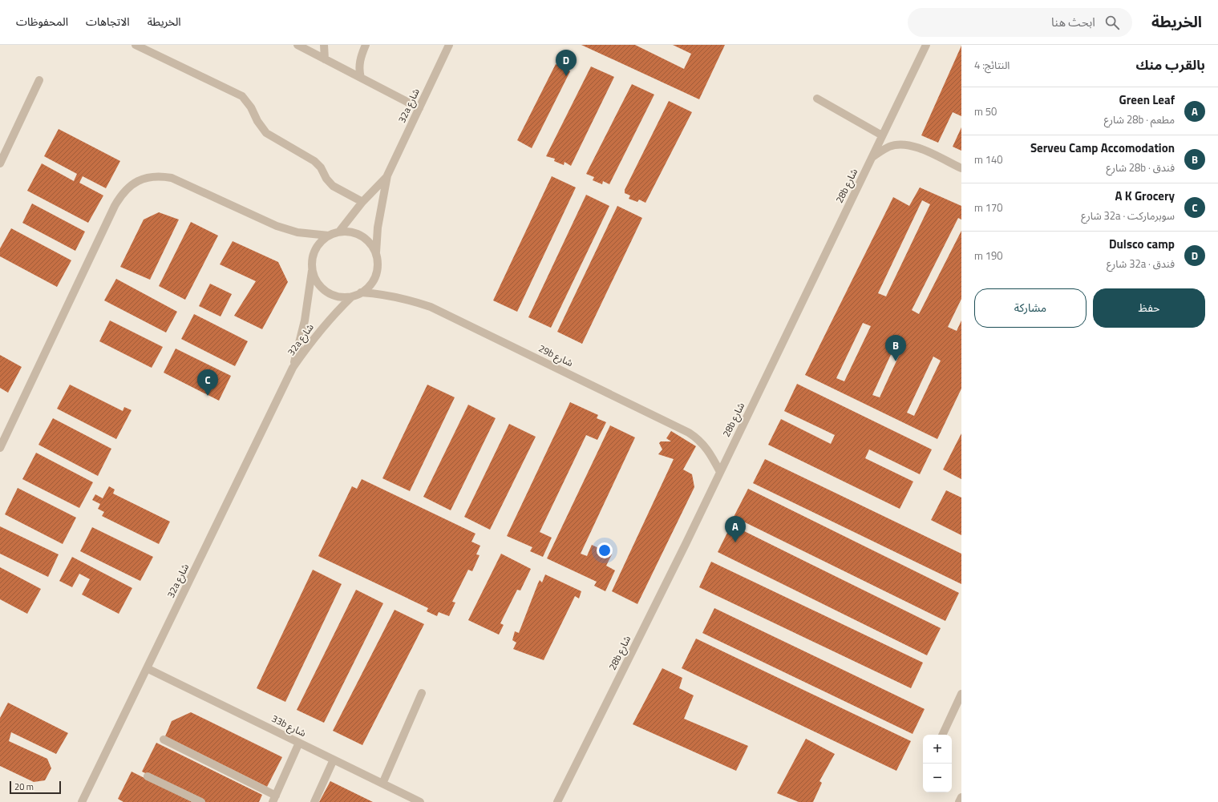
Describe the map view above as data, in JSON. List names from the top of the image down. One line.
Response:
{"streets":{"street":["32a شارع","28b شارع","29b شارع","33b شارع"]},"crossings":[["32a شارع","29b شارع"],["32a شارع","33b شارع"],["28b شارع","29b شارع"]],"scale_bar":"20 m","page":{"header":"الخريطة","search":"ابحث هنا","nav":["الخريطة","الاتجاهات","المحفوظات"],"heading":["بالقرب منك","النتائج: 4"],"pins":["D","B","C","A"],"list":[{"mark":"A","name":"Green Leaf","note":"مطعم · 28b شارع","value":"50 m"},{"mark":"B","name":"Serveu Camp Accomodation","note":"فندق · 28b شارع","value":"140 m"},{"mark":"C","name":"A K Grocery","note":"سوبرماركت · 32a شارع","value":"170 m"},{"mark":"D","name":"Dulsco camp","note":"فندق · 32a شارع","value":"190 m"}],"buttons":["حفظ","مشاركة"],"map_buttons":["+","−"],"scale":"20 m"}}
